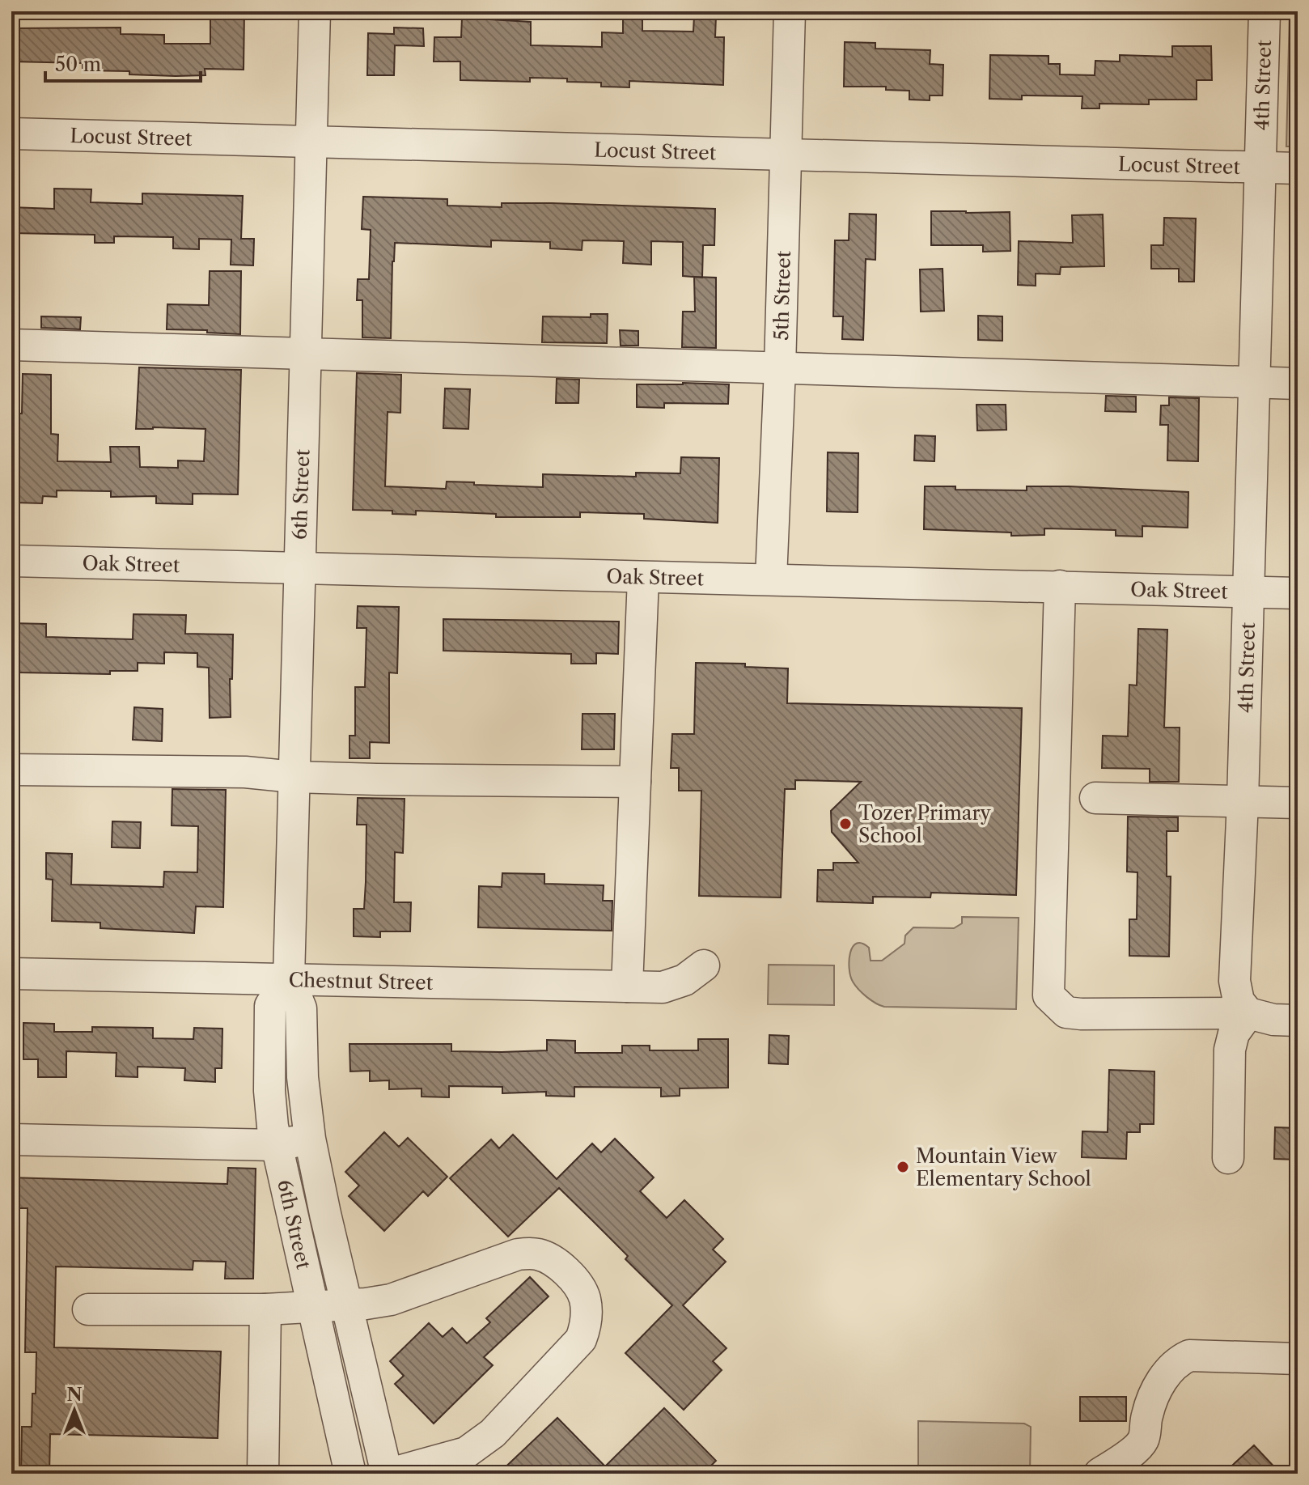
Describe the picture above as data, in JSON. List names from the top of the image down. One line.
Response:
{"streets":{"street":["4th Street","Locust Street","5th Street","6th Street","Oak Street","Chestnut Street"]},"crossings":[["4th Street","Locust Street"],["4th Street","Oak Street"],["Locust Street","5th Street"],["Locust Street","6th Street"],["5th Street","Oak Street"],["6th Street","Oak Street"],["6th Street","Chestnut Street"]],"places":["Tozer Primary School","Mountain View Elementary School"],"scale_bar":"50 m","north":"top"}
